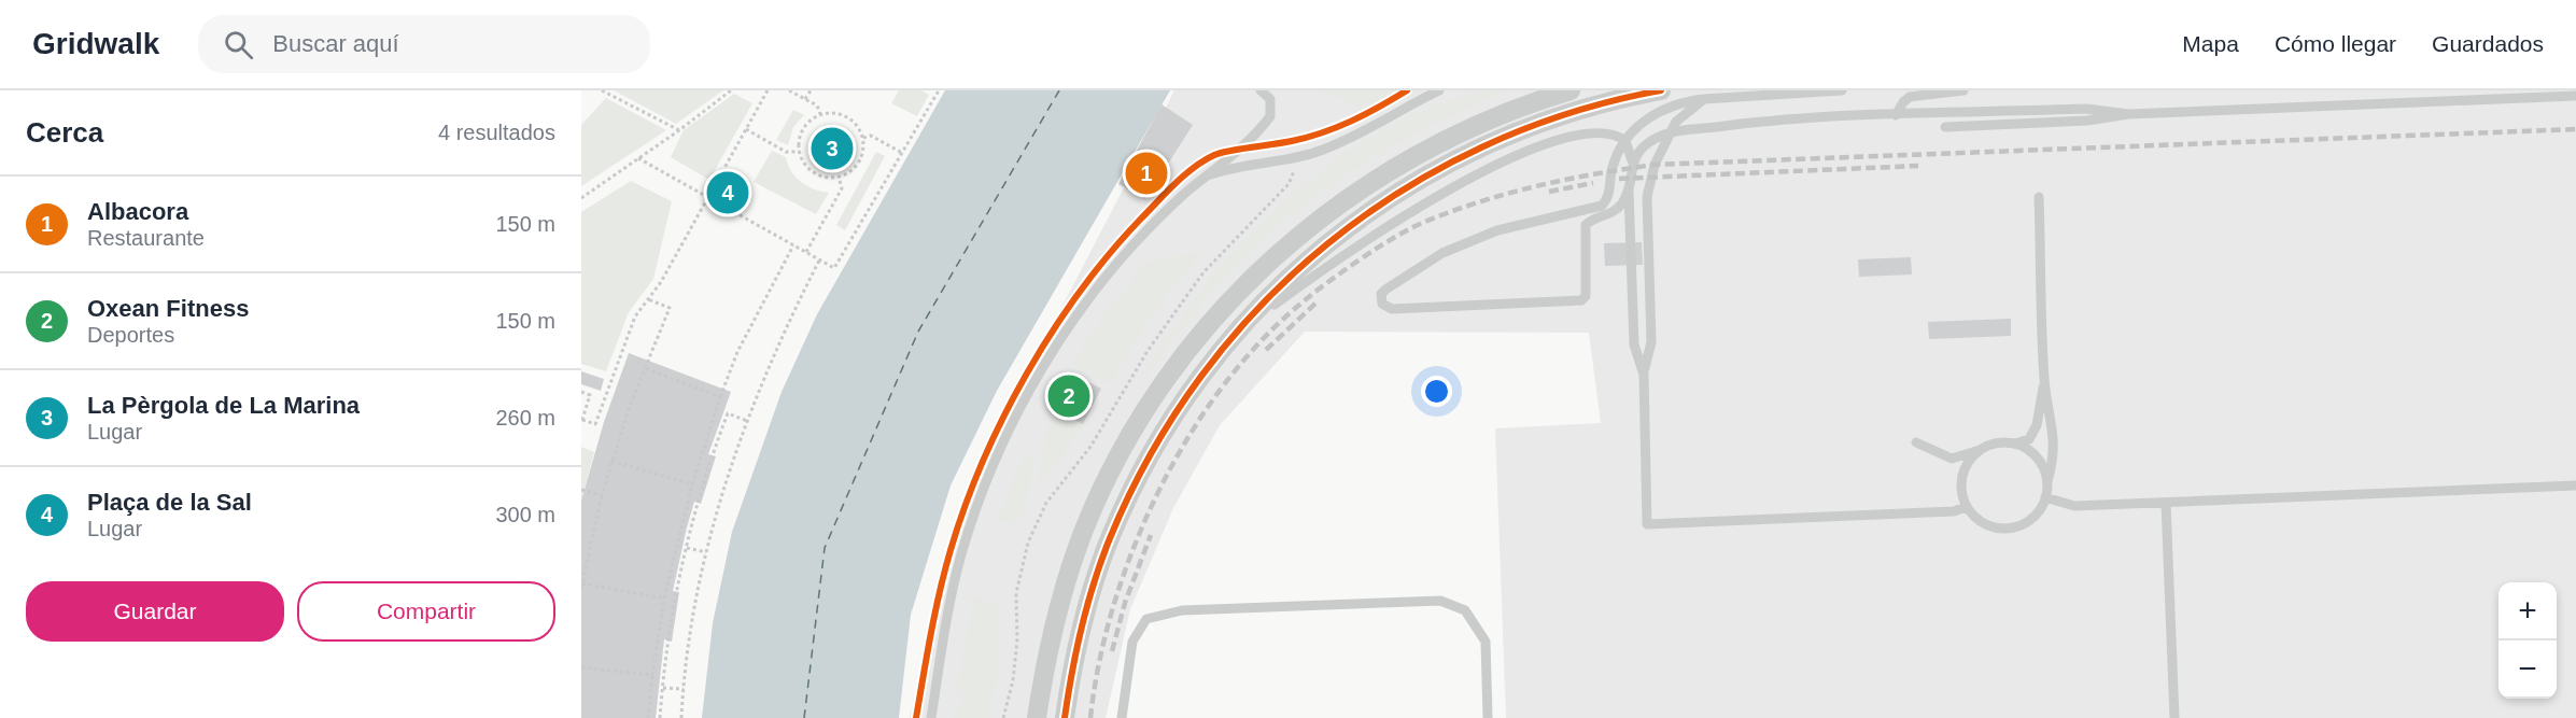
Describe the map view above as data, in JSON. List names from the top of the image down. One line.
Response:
{"page":{"header":"Gridwalk","search":"Buscar aquí","nav":["Mapa","Cómo llegar","Guardados"],"heading":["Cerca","4 resultados"],"pins":["3","1","4","2"],"list":[{"mark":"1","name":"Albacora","note":"Restaurante","value":"150 m"},{"mark":"2","name":"Oxean Fitness","note":"Deportes","value":"150 m"},{"mark":"3","name":"La Pèrgola de La Marina","note":"Lugar","value":"260 m"},{"mark":"4","name":"Plaça de la Sal","note":"Lugar","value":"300 m"}],"buttons":["Guardar","Compartir"],"map_buttons":["+","−"]}}
